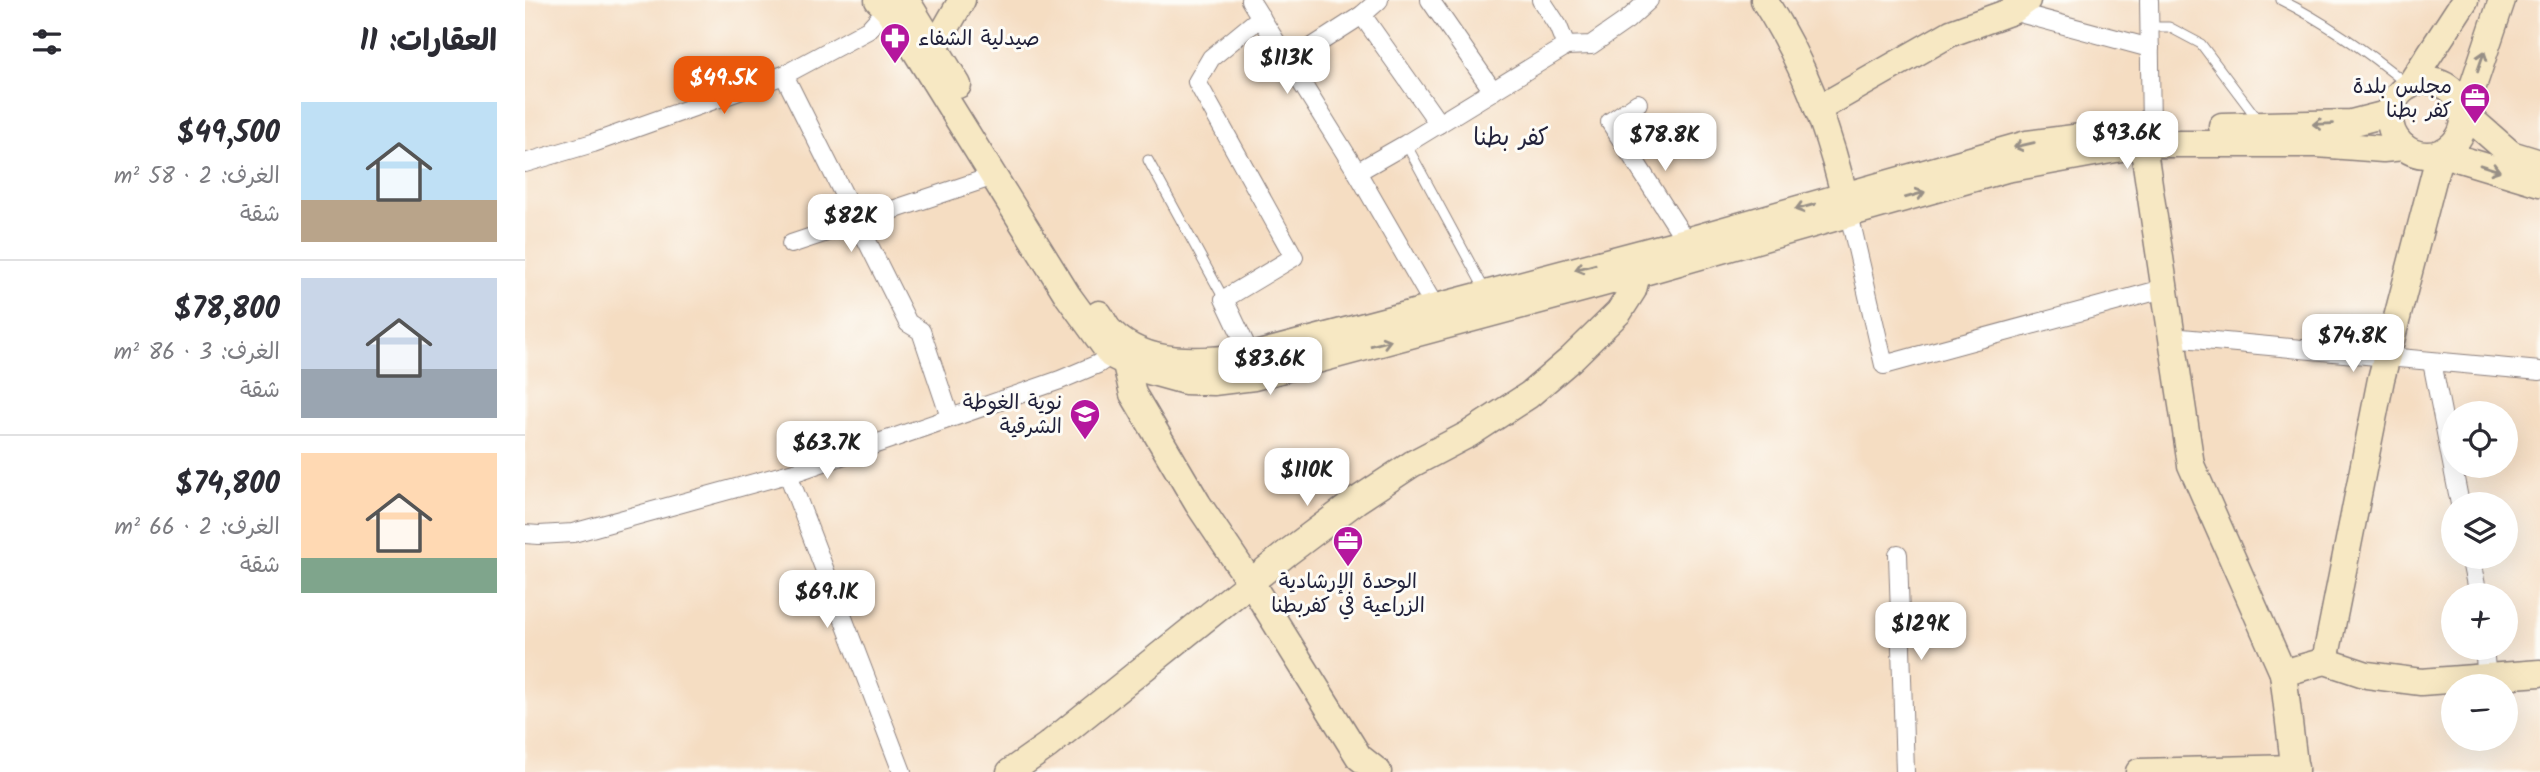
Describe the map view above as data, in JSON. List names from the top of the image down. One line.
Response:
{"districts":["كفر بطنا"],"places":{"pharmacy":["صيدلية الشفاء"],"office":["مجلس بلدة كفر بطنا","الوحدة الإرشادية الزراعية في كفربطنا"],"school or university":["نوية الغوطة الشرقية"]},"page":{"heading":"العقارات: 11","price":["$113K","$49.5K","$93.6K","$78.8K","$82K","$74.8K","$83.6K","$63.7K","$110K","$69.1K","$129K"],"list":[{"name":"$49,500","note":"الغرف: 2 · 58 m² · شقة"},{"name":"$78,800","note":"الغرف: 3 · 86 m² · شقة"},{"name":"$74,800","note":"الغرف: 2 · 66 m² · شقة"}],"map_buttons":["+","−"]}}
